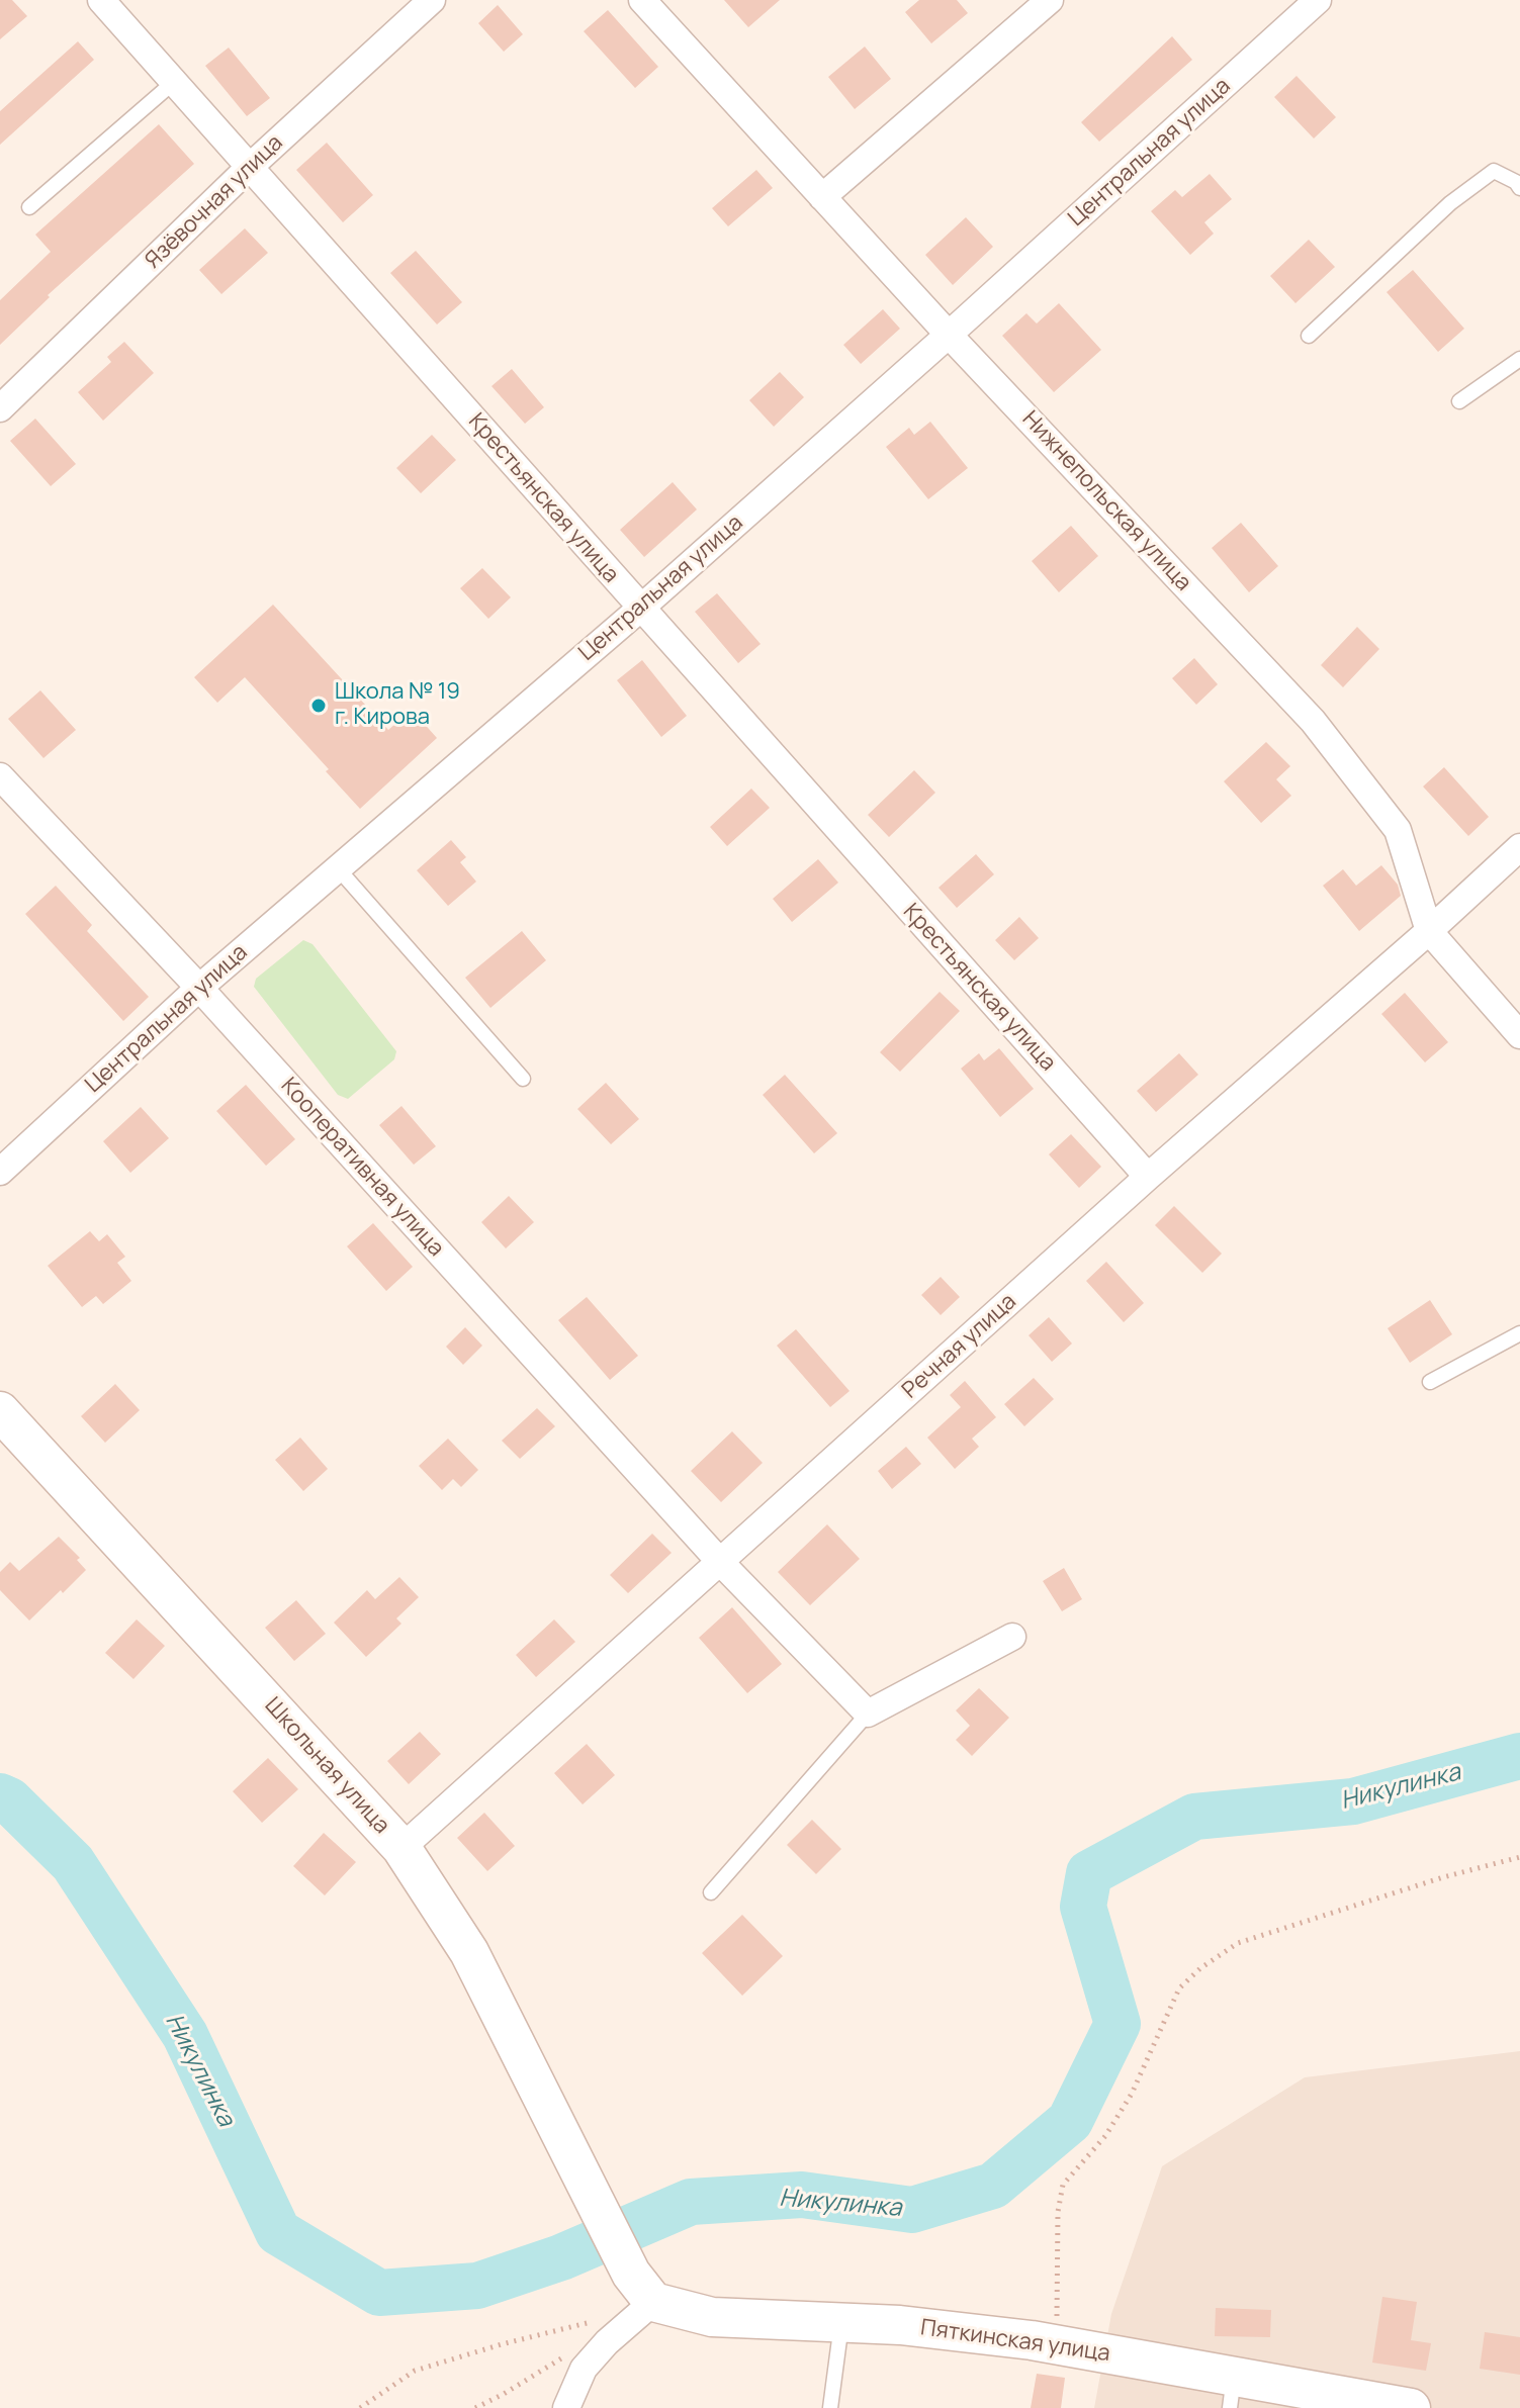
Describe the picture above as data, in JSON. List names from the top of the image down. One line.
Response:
{"streets":{"street":["Центральная улица","Язёвочная улица","Крестьянская улица","Нижнепольская улица","Кооперативная улица","Речная улица","Школьная улица","Пяткинская улица"]},"crossings":[["Центральная улица","Крестьянская улица"],["Центральная улица","Нижнепольская улица"],["Центральная улица","Кооперативная улица"],["Язёвочная улица","Крестьянская улица"],["Крестьянская улица","Речная улица"],["Нижнепольская улица","Речная улица"],["Кооперативная улица","Речная улица"],["Речная улица","Школьная улица"],["Школьная улица","Пяткинская улица"]],"water":["Никулинка"],"places":["Школа № 19 г. Кирова"]}
